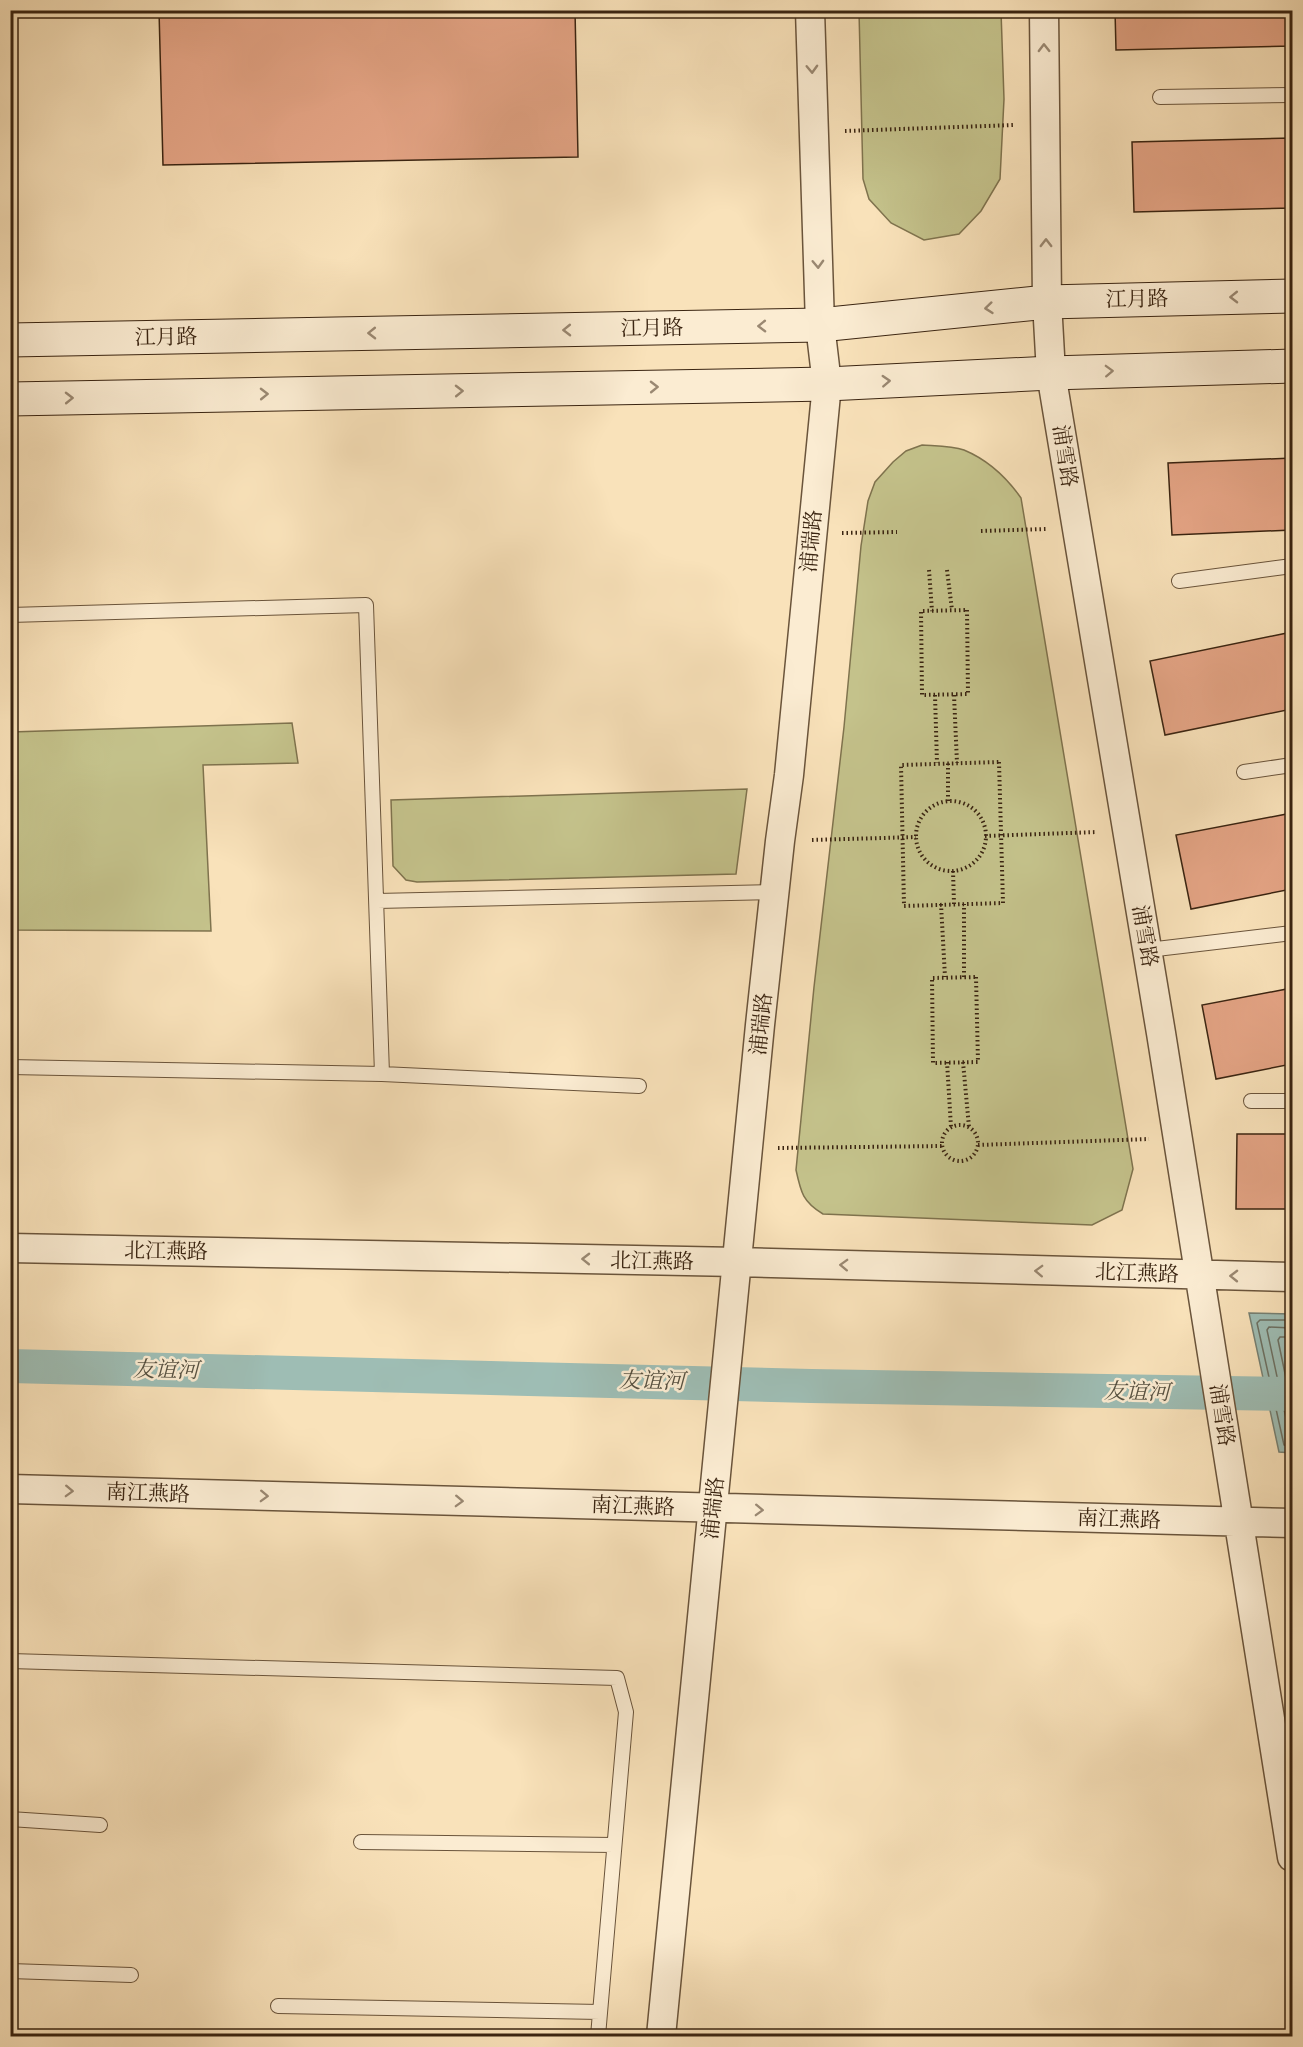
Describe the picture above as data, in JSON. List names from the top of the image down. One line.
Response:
{"streets":{"street":["江月路","浦雪路","浦瑞路","北江燕路","南江燕路"]},"crossings":[["江月路","浦雪路"],["江月路","浦瑞路"],["浦雪路","北江燕路"],["浦雪路","南江燕路"],["浦瑞路","北江燕路"],["浦瑞路","南江燕路"]],"one_way":["北江燕路","南江燕路"],"water":["友谊河"]}
